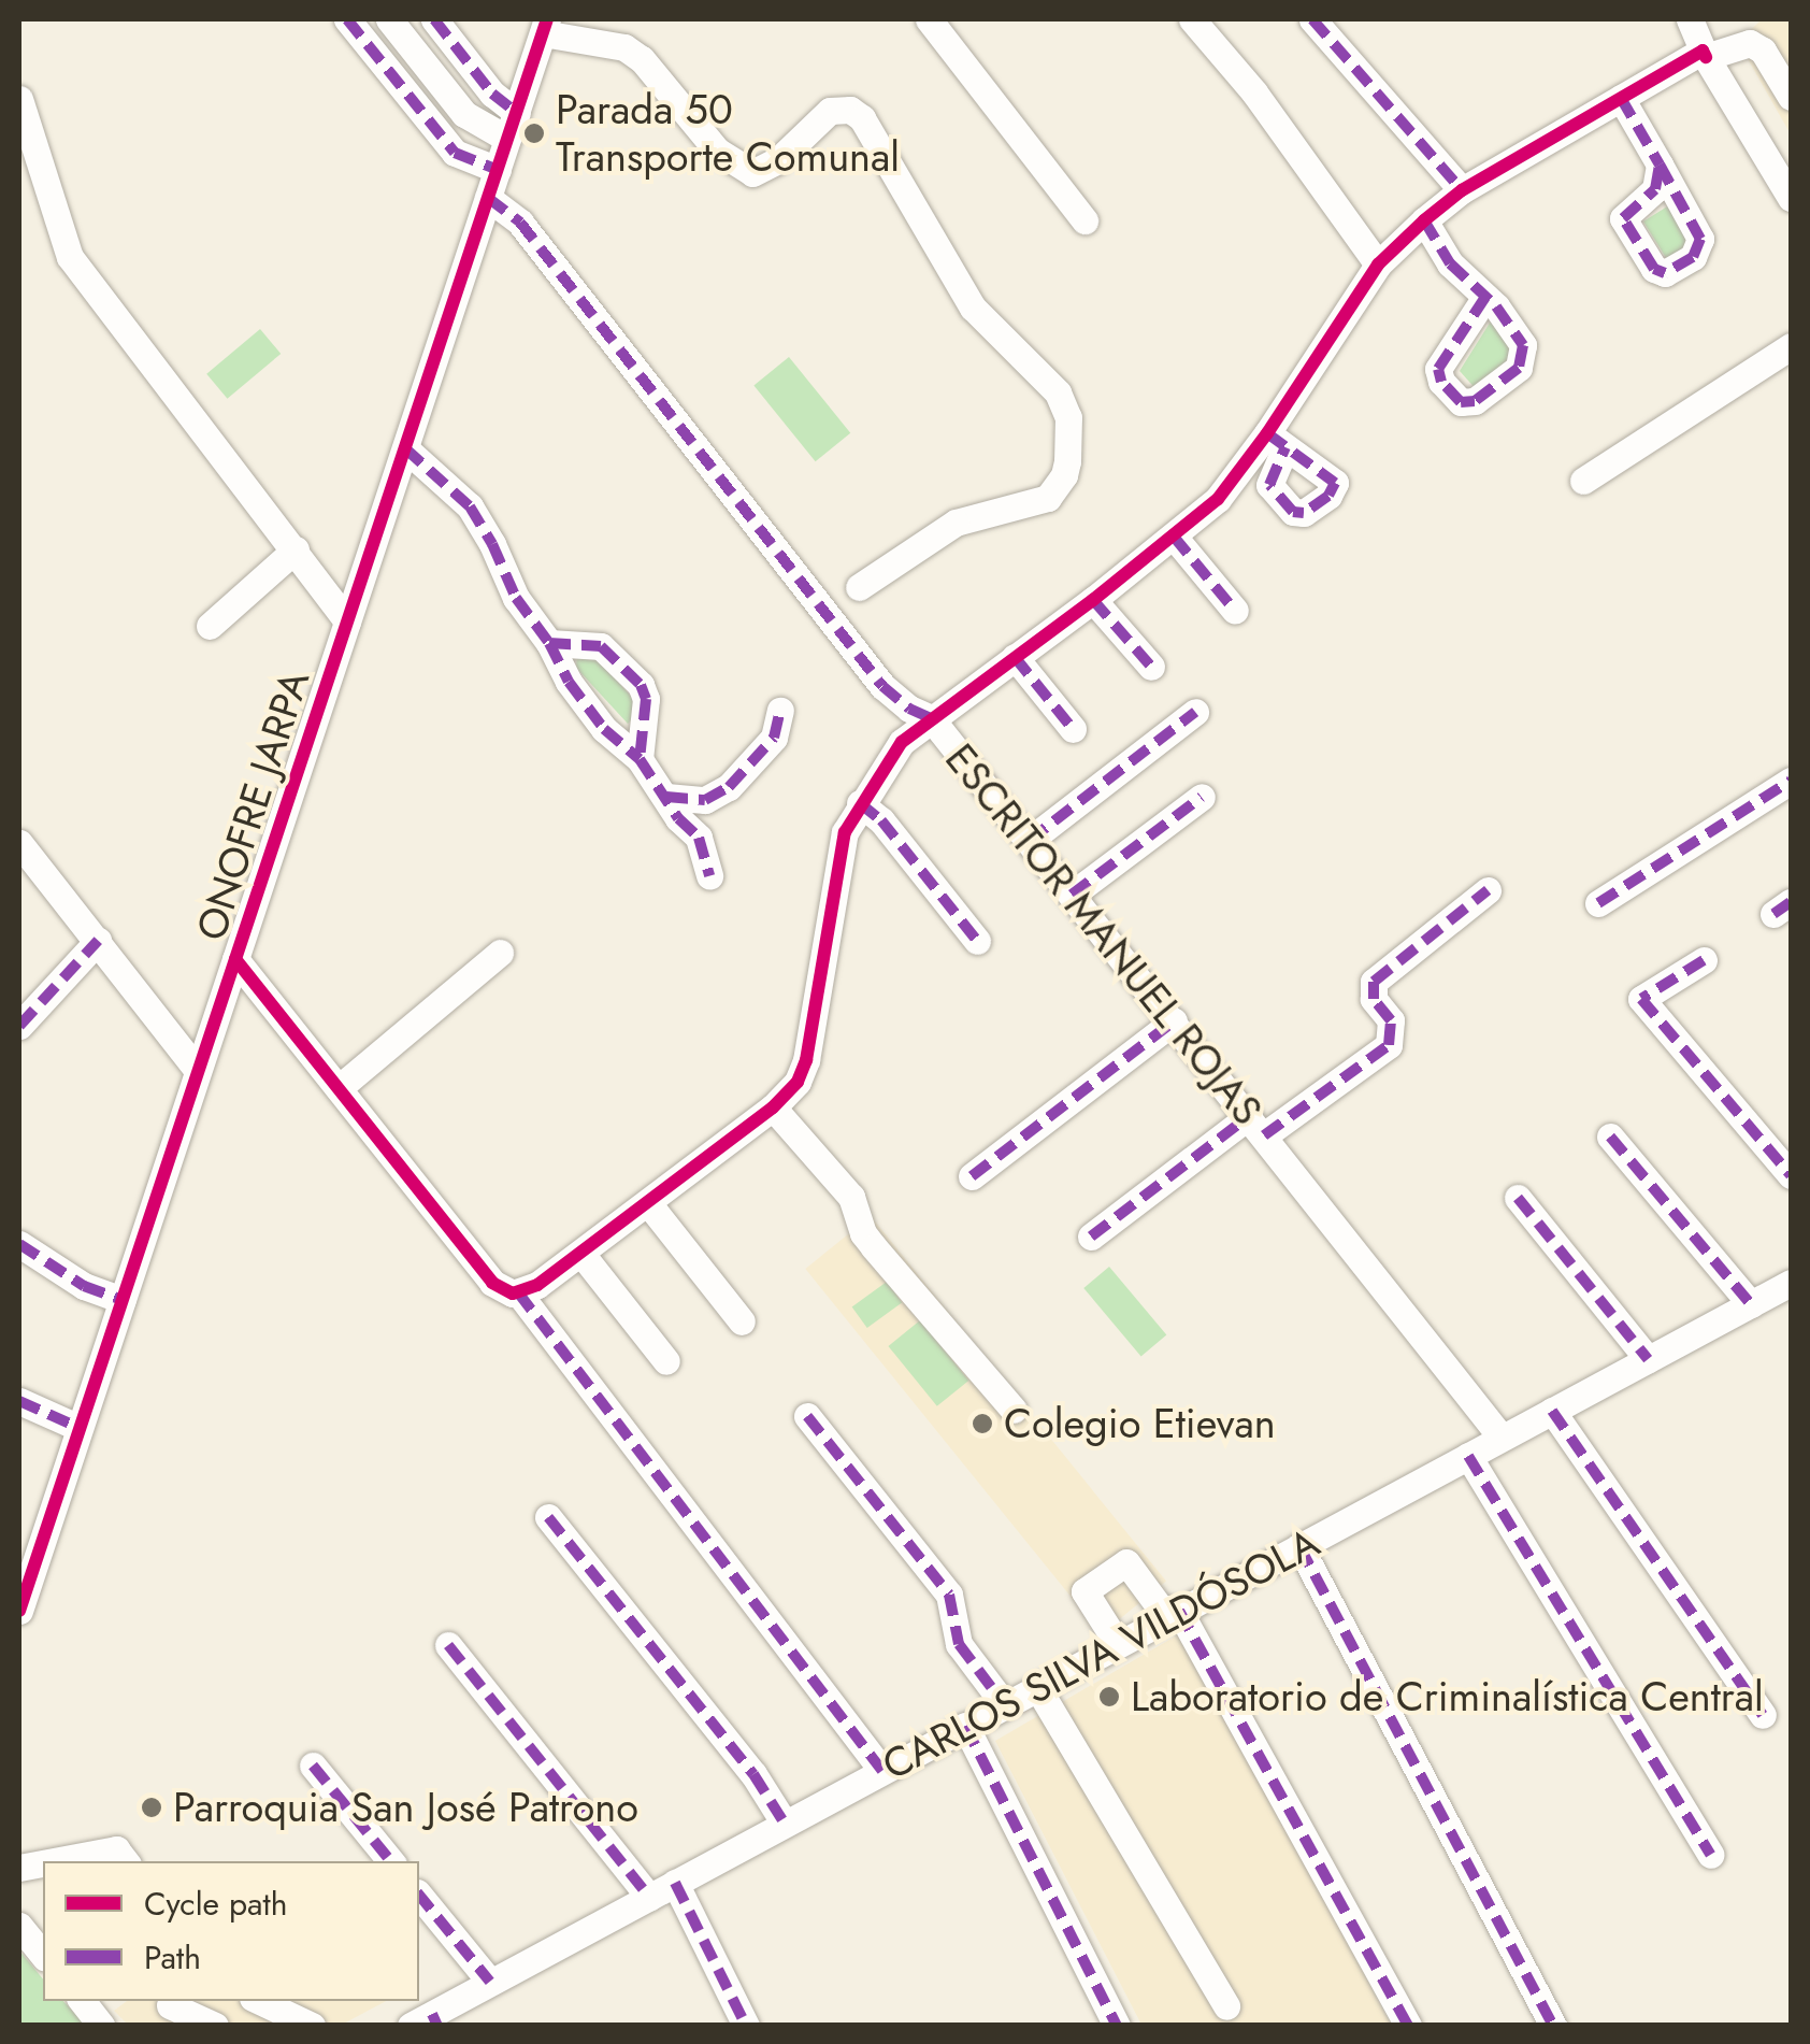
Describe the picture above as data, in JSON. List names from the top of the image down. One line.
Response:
{"streets":{"street":["ONOFRE JARPA","ESCRITOR MANUEL ROJAS","CARLOS SILVA VILDÓSOLA"]},"crossings":[["ONOFRE JARPA","ESCRITOR MANUEL ROJAS"],["ESCRITOR MANUEL ROJAS","CARLOS SILVA VILDÓSOLA"]],"places":["Parada 50 Transporte Comunal","Colegio Etievan","Laboratorio de Criminalística Central","Parroquia San José Patrono"],"legend":["Cycle path","Path"]}
